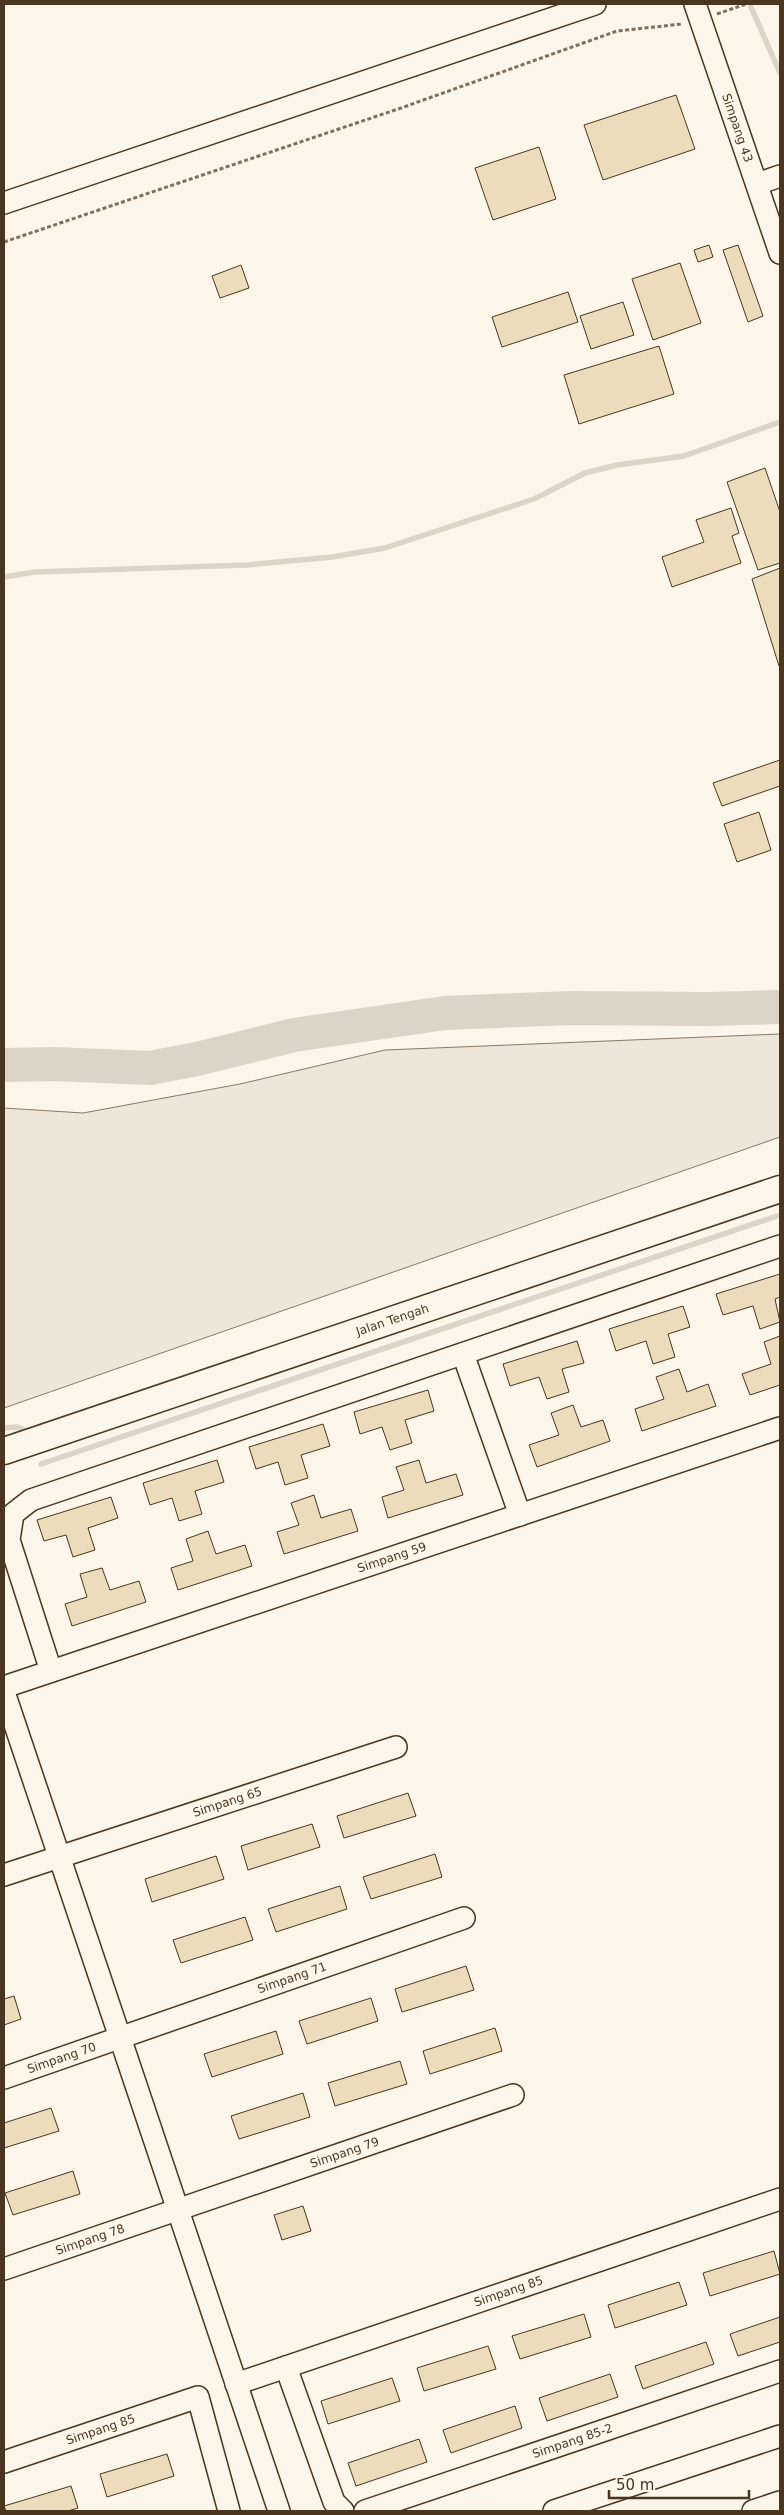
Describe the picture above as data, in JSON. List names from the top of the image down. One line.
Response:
{"streets":{"main road":["Jalan Tengah"],"street":["Simpang 43","Simpang 59","Simpang 65","Simpang 71","Simpang 70","Simpang 79","Simpang 78","Simpang 85","Simpang 85-2"]},"crossings":[["Simpang 71","Simpang 70"],["Simpang 79","Simpang 78"]],"scale_bar":"50 m"}
